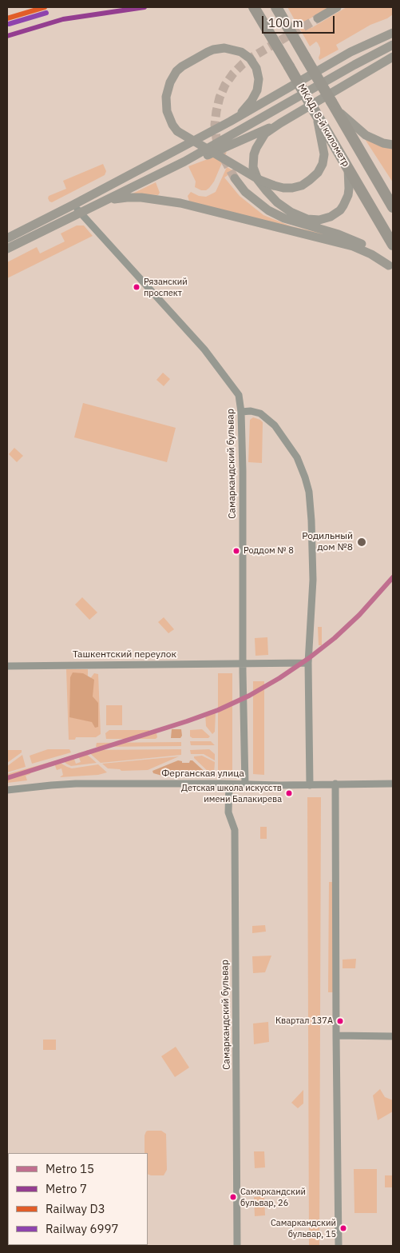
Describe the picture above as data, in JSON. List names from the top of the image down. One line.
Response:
{"streets":{"highway":["МКАД, 8-й километр"],"street":["Самаркандский бульвар","Ташкентский переулок","Ферганская улица"]},"crossings":[["Самаркандский бульвар","Ташкентский переулок"],["Самаркандский бульвар","Ферганская улица"]],"places":["Рязанский проспект","Родильный дом №8","Роддом № 8","Детская школа искусств имени Балакирева","Квартал 137А","Самаркандский бульвар, 26","Самаркандский бульвар, 15"],"lines":["metro line 7","rail line D3","rail line 6997","metro line 15"],"legend":["Metro 15","Metro 7","Railway D3","Railway 6997"],"scale_bar":"100 m"}
